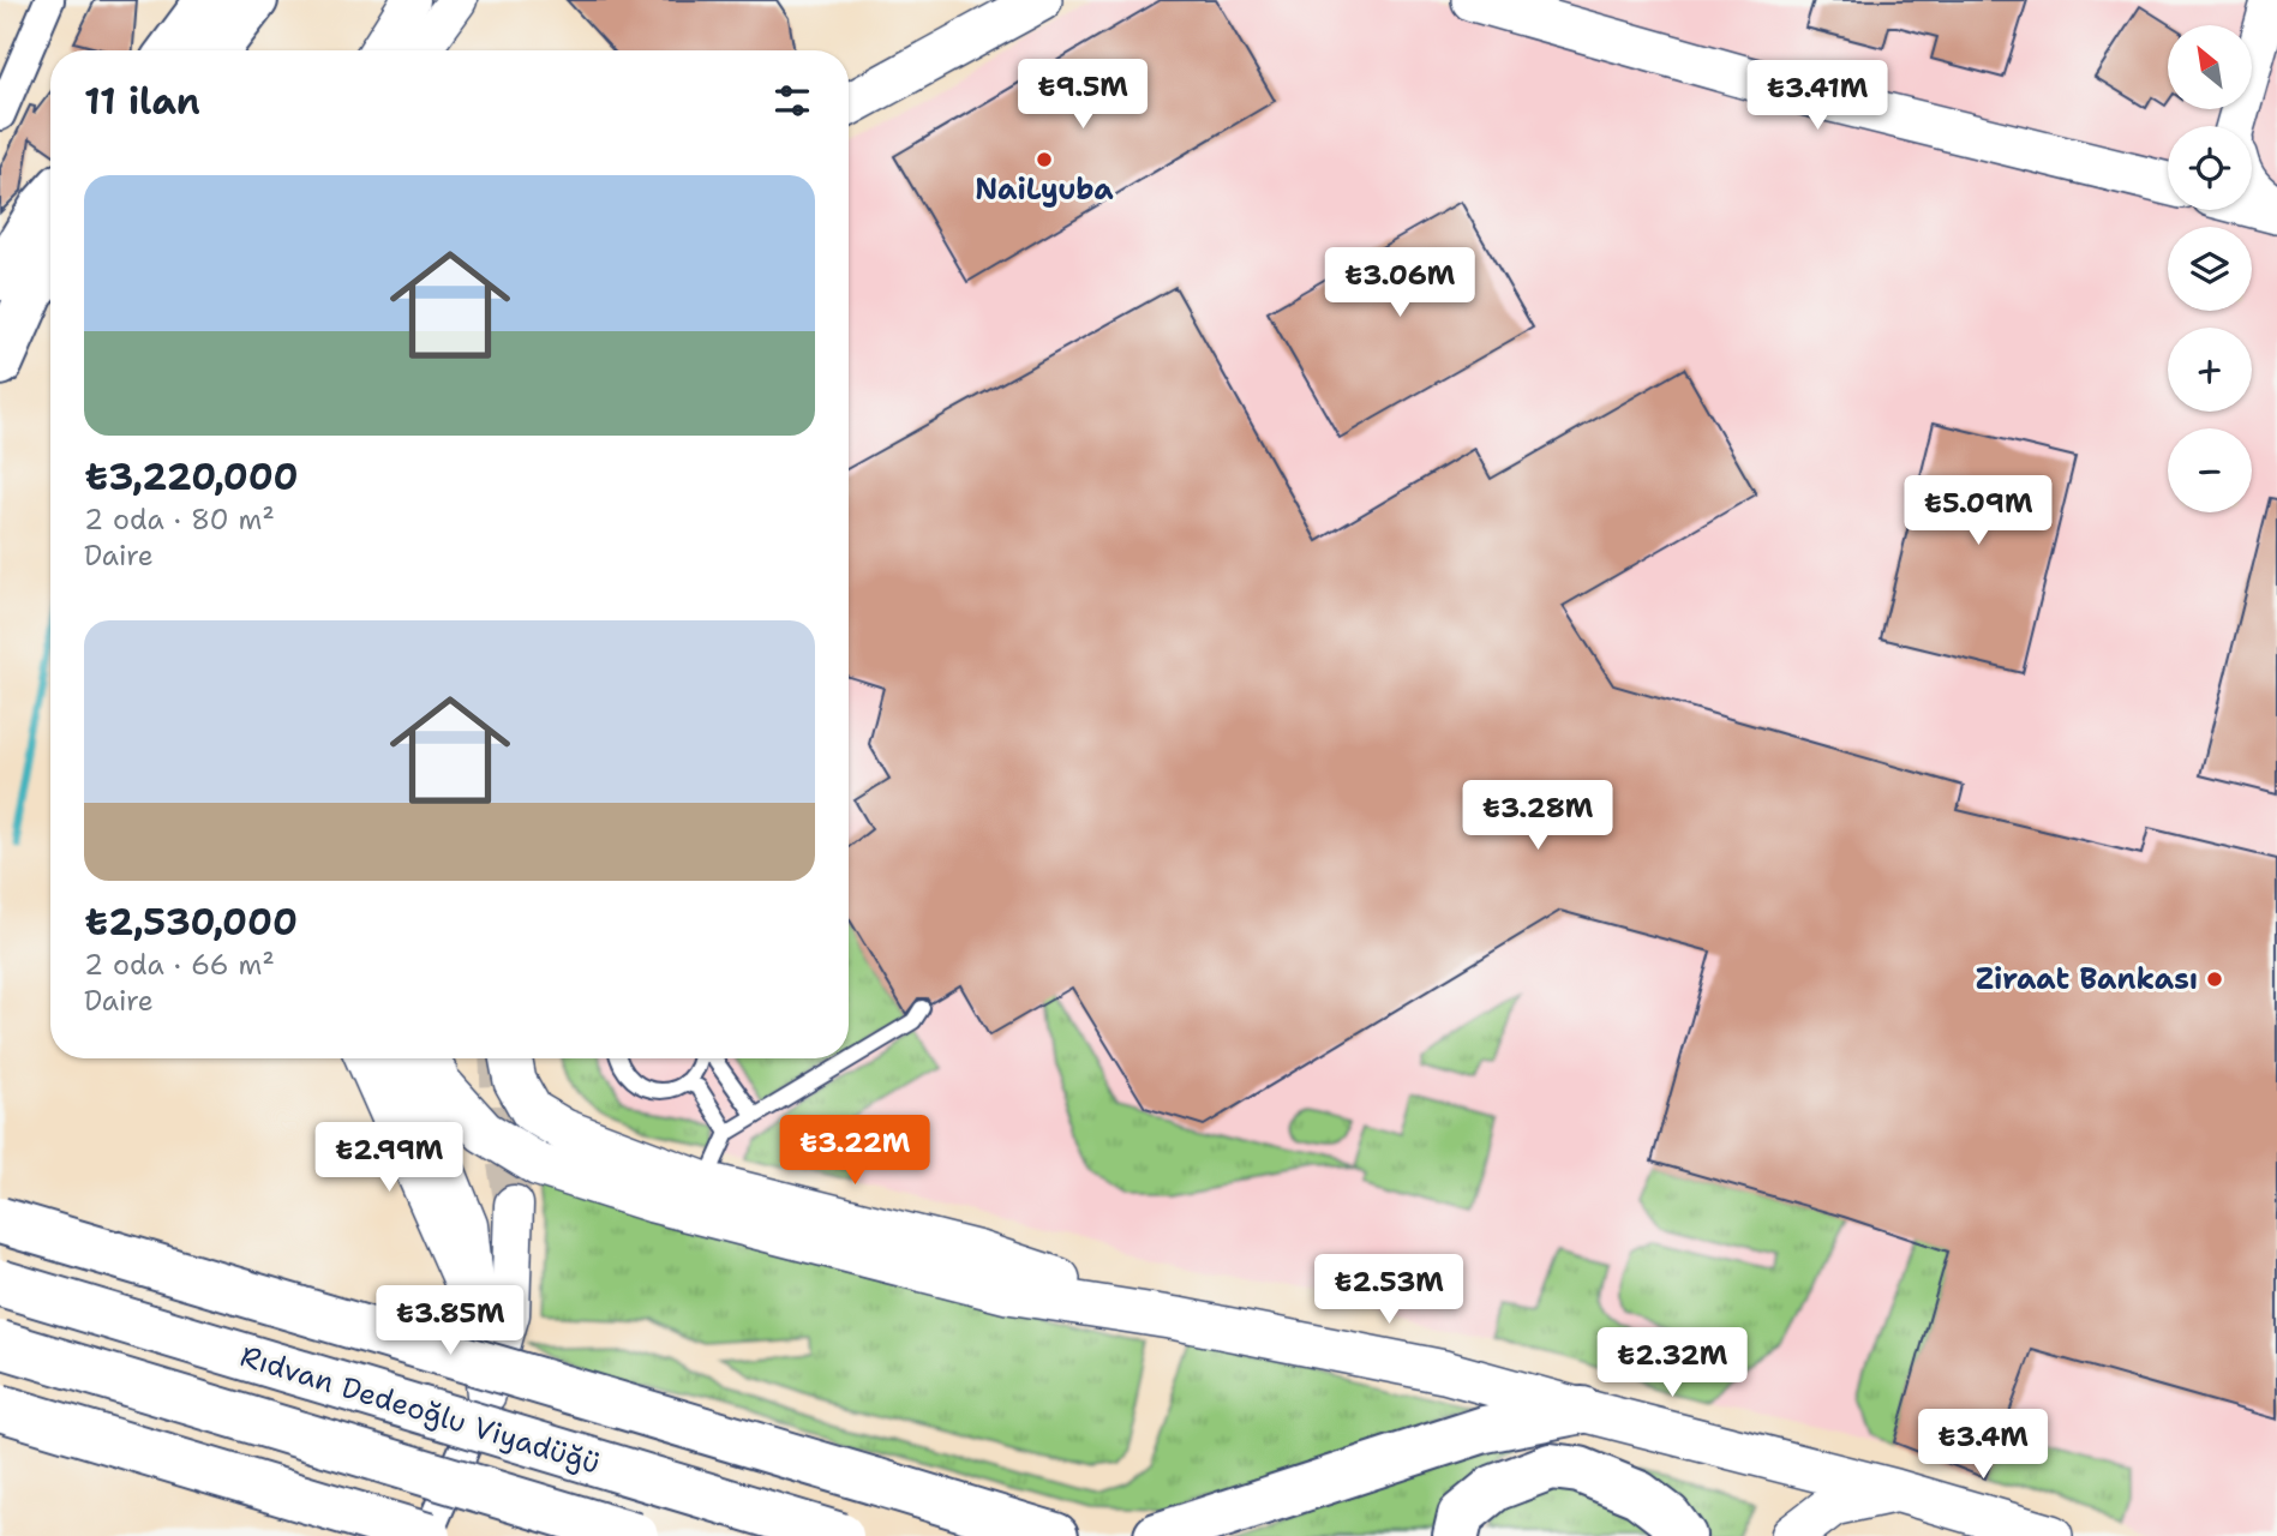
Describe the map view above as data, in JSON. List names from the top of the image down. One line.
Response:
{"streets":{"main road":["Rıdvan Dedeoğlu Viyadüğü"]},"places":["NaiLyuba","Ziraat Bankası"],"north":"top left","page":{"map_buttons":["+","−"],"heading":"11 ilan","price":["₺9.5M","₺3.41M","₺3.06M","₺5.09M","₺3.28M","₺3.22M","₺2.99M","₺2.53M","₺3.85M","₺2.32M","₺3.4M"],"list":[{"name":"₺3,220,000","note":"2 oda · 80 m² · Daire"},{"name":"₺2,530,000","note":"2 oda · 66 m² · Daire"}]}}
